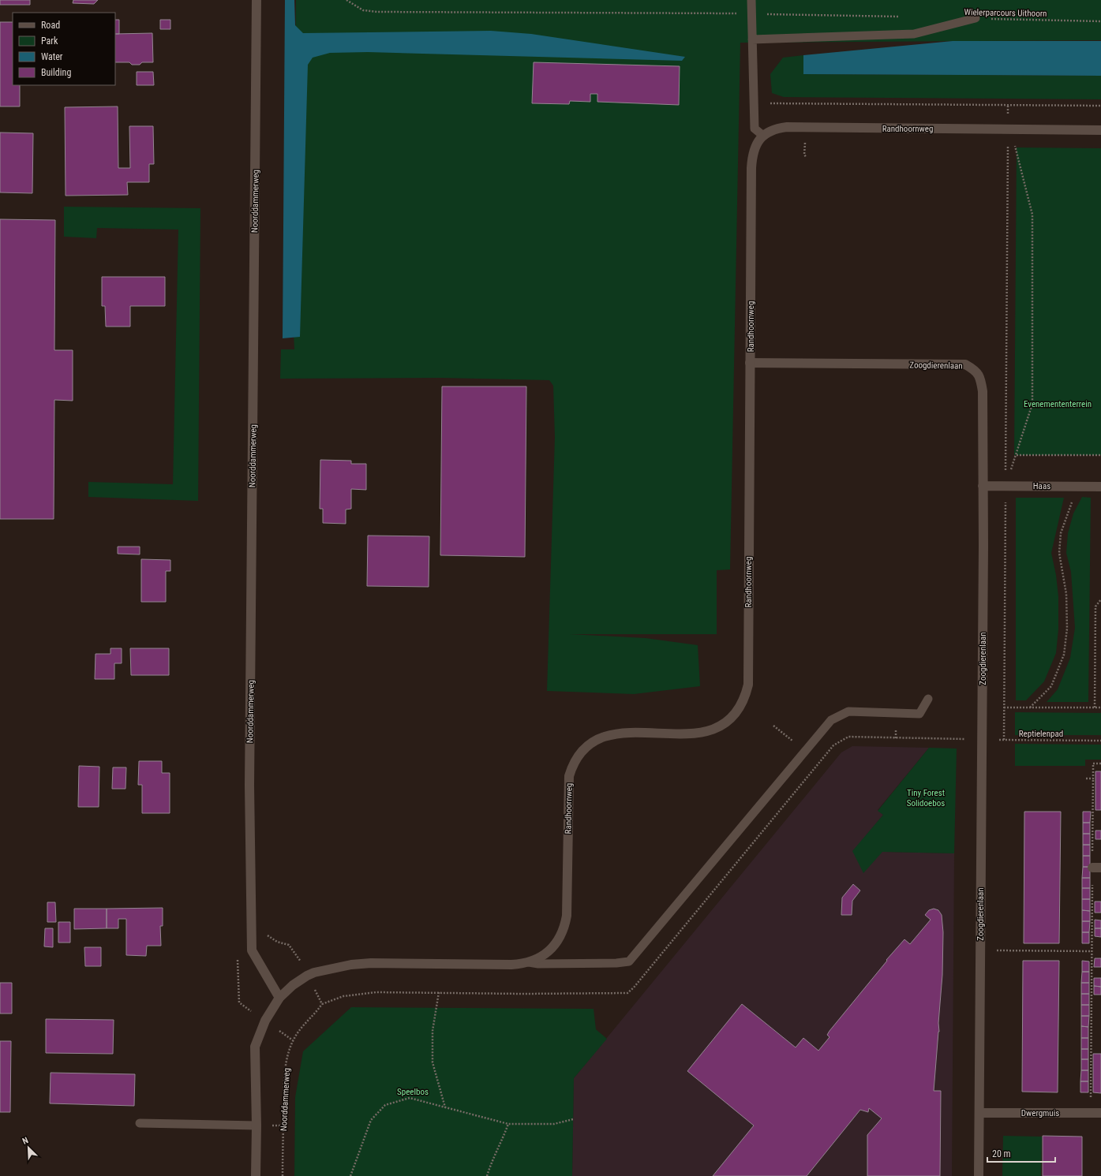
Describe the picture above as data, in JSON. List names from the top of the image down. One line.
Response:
{"streets":{"street":["Randhoornweg","Noorddammerweg","Zoogdierenlaan","Haas","Dwergmuis"],"path":["Wielerparcours Uithoorn","Reptielenpad"]},"crossings":[["Randhoornweg","Noorddammerweg"],["Randhoornweg","Zoogdierenlaan"],["Zoogdierenlaan","Haas"],["Zoogdierenlaan","Reptielenpad"],["Zoogdierenlaan","Dwergmuis"]],"parks":["Evenemententerrein","Tiny Forest Solidoebos","Speelbos"],"legend":["Road","Park","Water","Building"],"scale_bar":"20 m","north":"top left"}
